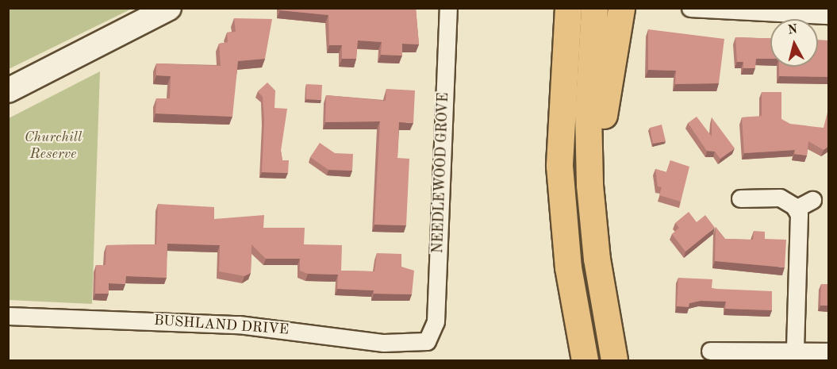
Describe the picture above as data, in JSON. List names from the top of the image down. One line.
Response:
{"streets":{"street":["NEEDLEWOOD GROVE","BUSHLAND DRIVE"]},"crossings":[["NEEDLEWOOD GROVE","BUSHLAND DRIVE"]],"parks":["Churchill Reserve"],"north":"top"}
